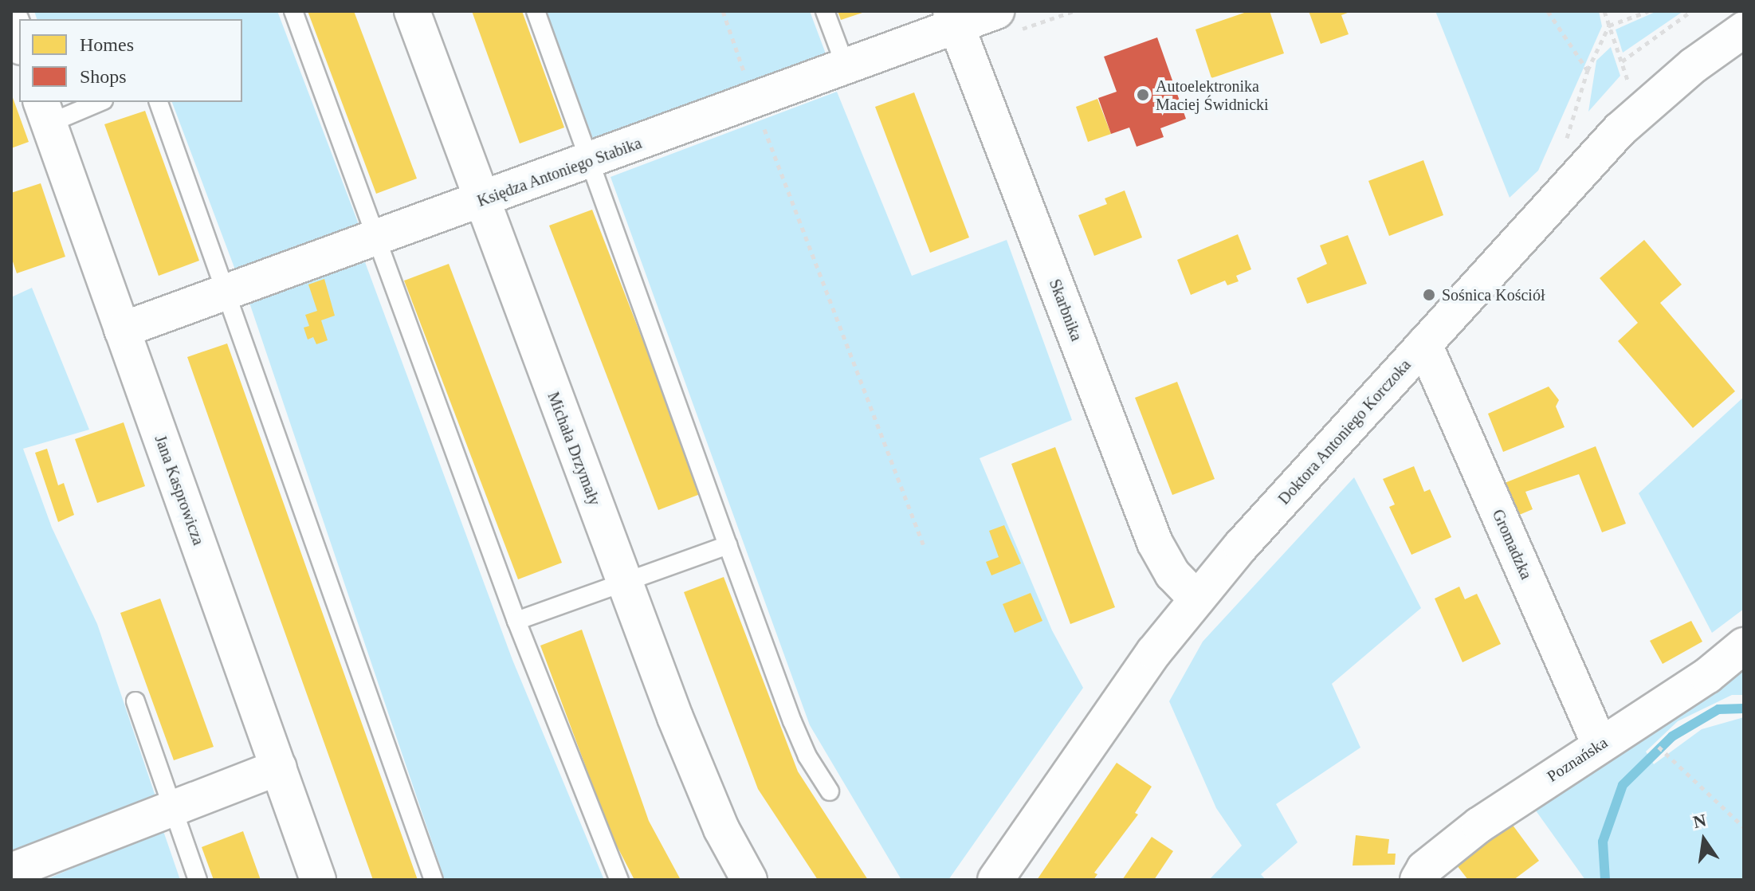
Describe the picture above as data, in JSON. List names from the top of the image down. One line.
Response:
{"streets":{"street":["Księdza Antoniego Stabika","Skarbnika","Doktora Antoniego Korczoka","Michała Drzymały","Jana Kasprowicza","Gromadzka","Poznańska"]},"crossings":[["Księdza Antoniego Stabika","Skarbnika"],["Księdza Antoniego Stabika","Michała Drzymały"],["Księdza Antoniego Stabika","Jana Kasprowicza"],["Skarbnika","Doktora Antoniego Korczoka"],["Doktora Antoniego Korczoka","Gromadzka"],["Gromadzka","Poznańska"]],"places":["Autoelektronika Maciej Świdnicki","Sośnica Kościół"],"legend":["Homes","Shops"],"north":"top"}
